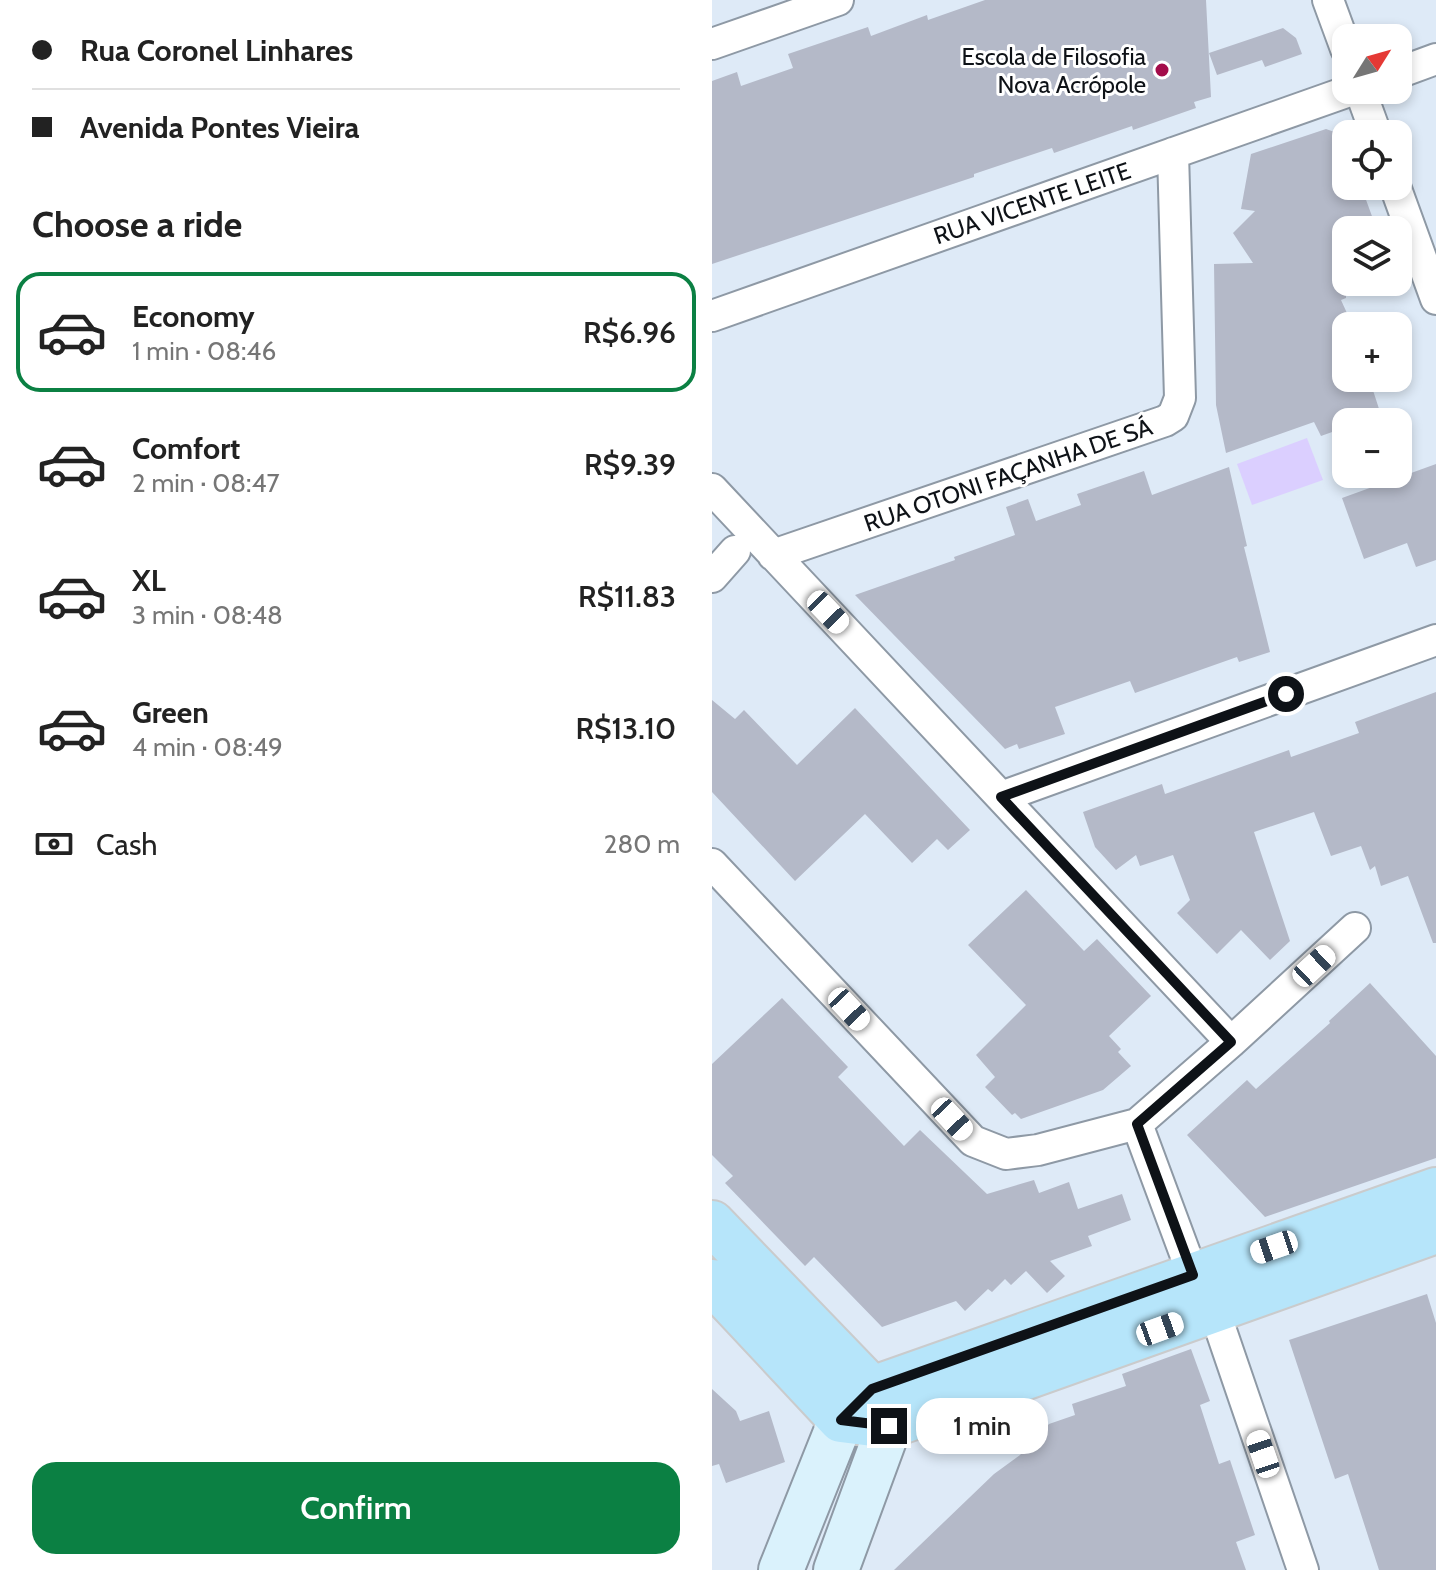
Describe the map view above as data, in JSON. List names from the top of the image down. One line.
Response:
{"streets":{"street":["RUA VICENTE LEITE","RUA OTONI FAÇANHA DE SÁ"]},"crossings":[["RUA VICENTE LEITE","RUA OTONI FAÇANHA DE SÁ"]],"places":["Escola de Filosofia Nova Acrópole"],"north":"top right","page":{"banner":["Rua Coronel Linhares","Avenida Pontes Vieira"],"map_buttons":["+","−"],"heading":"Choose a ride","list":[{"name":"Economy","note":"1 min · 08:46","value":"R$6.96"},{"name":"Comfort","note":"2 min · 08:47","value":"R$9.39"},{"name":"XL","note":"3 min · 08:48","value":"R$11.83"},{"name":"Green","note":"4 min · 08:49","value":"R$13.10"}],"pay":["Cash","280 m"],"bubble":"1 min","buttons":"Confirm"}}
